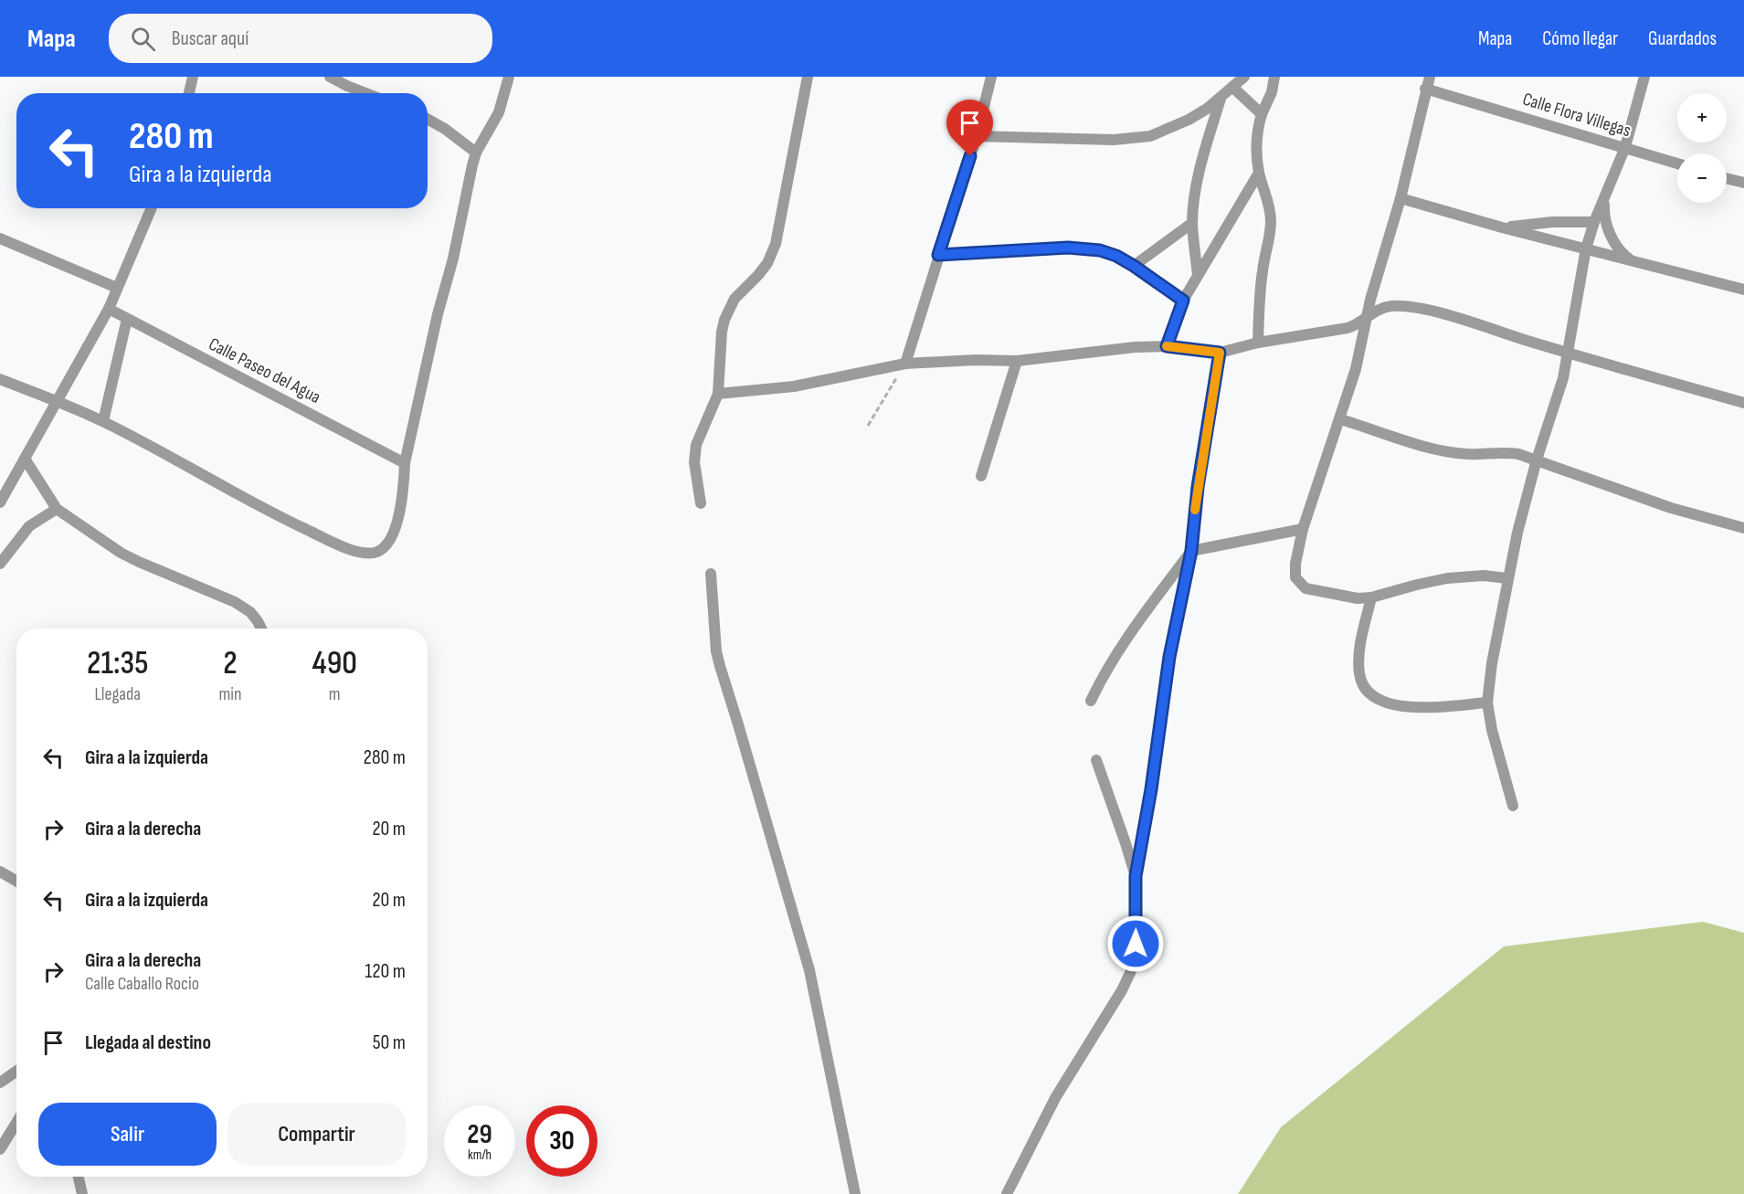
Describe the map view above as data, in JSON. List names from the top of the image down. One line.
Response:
{"streets":{"street":["Calle Flora Villegas","Calle Paseo del Agua"]},"page":{"header":"Mapa","search":"Buscar aquí","nav":["Mapa","Cómo llegar","Guardados"],"map_buttons":["+","−"],"turn":["280 m","Gira a la izquierda"],"eta":["21:35","Llegada","2","min","490","m"],"list":[{"name":"Gira a la izquierda","value":"280 m"},{"name":"Gira a la derecha","value":"20 m"},{"name":"Gira a la izquierda","value":"20 m"},{"name":"Gira a la derecha","note":"Calle Caballo Rocio","value":"120 m"},{"name":"Llegada al destino","value":"50 m"}],"buttons":["Salir","Compartir"],"speed":"29 km/h","limit":"30"}}
